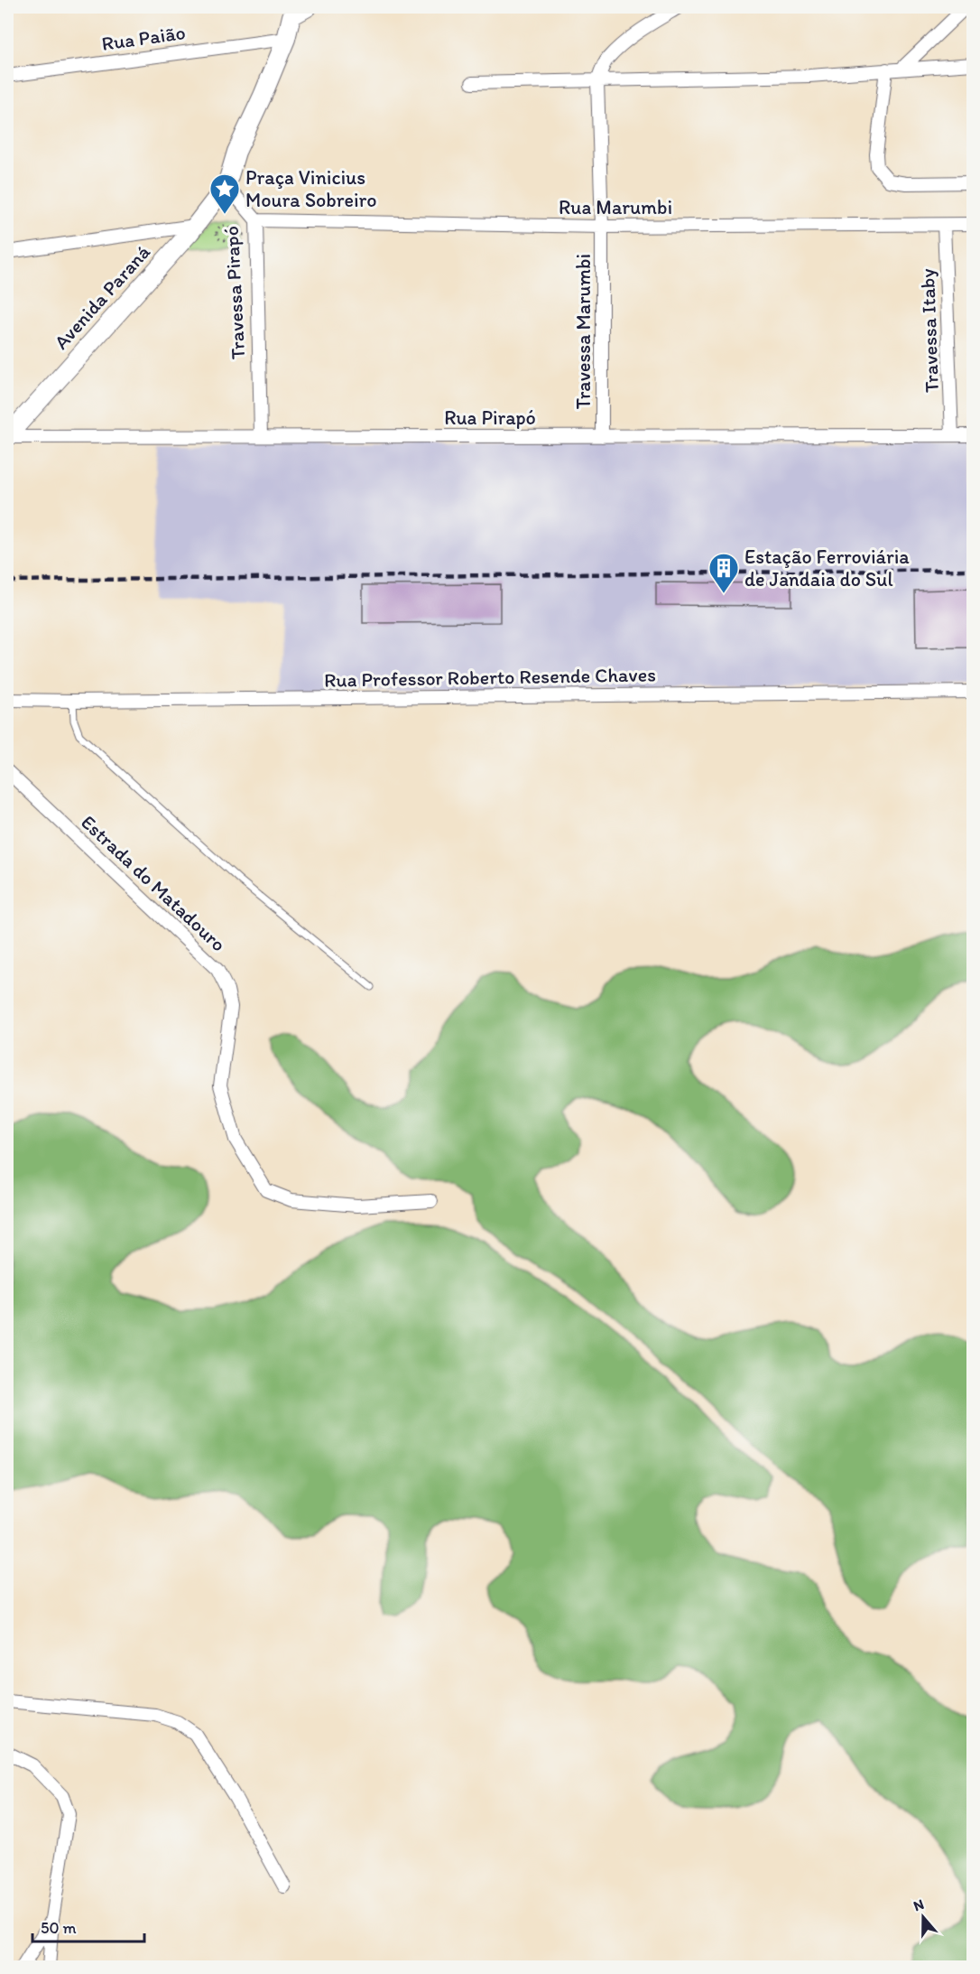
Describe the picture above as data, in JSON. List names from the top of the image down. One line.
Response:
{"streets":{"street":["Rua Paião","Rua Marumbi","Travessa Pirapó","Avenida Paraná","Travessa Itaby","Travessa Marumbi","Rua Pirapó","Rua Professor Roberto Resende Chaves","Estrada do Matadouro"]},"crossings":[["Rua Marumbi","Travessa Pirapó"],["Rua Marumbi","Travessa Itaby"],["Rua Marumbi","Travessa Marumbi"],["Travessa Pirapó","Avenida Paraná"],["Travessa Pirapó","Rua Pirapó"],["Avenida Paraná","Rua Pirapó"],["Travessa Itaby","Rua Pirapó"],["Travessa Marumbi","Rua Pirapó"]],"places":{"place":["Praça Vinicius Moura Sobreiro"],"building":["Estação Ferroviária de Jandaia do Sul"]},"scale_bar":"50 m","north":"top"}
